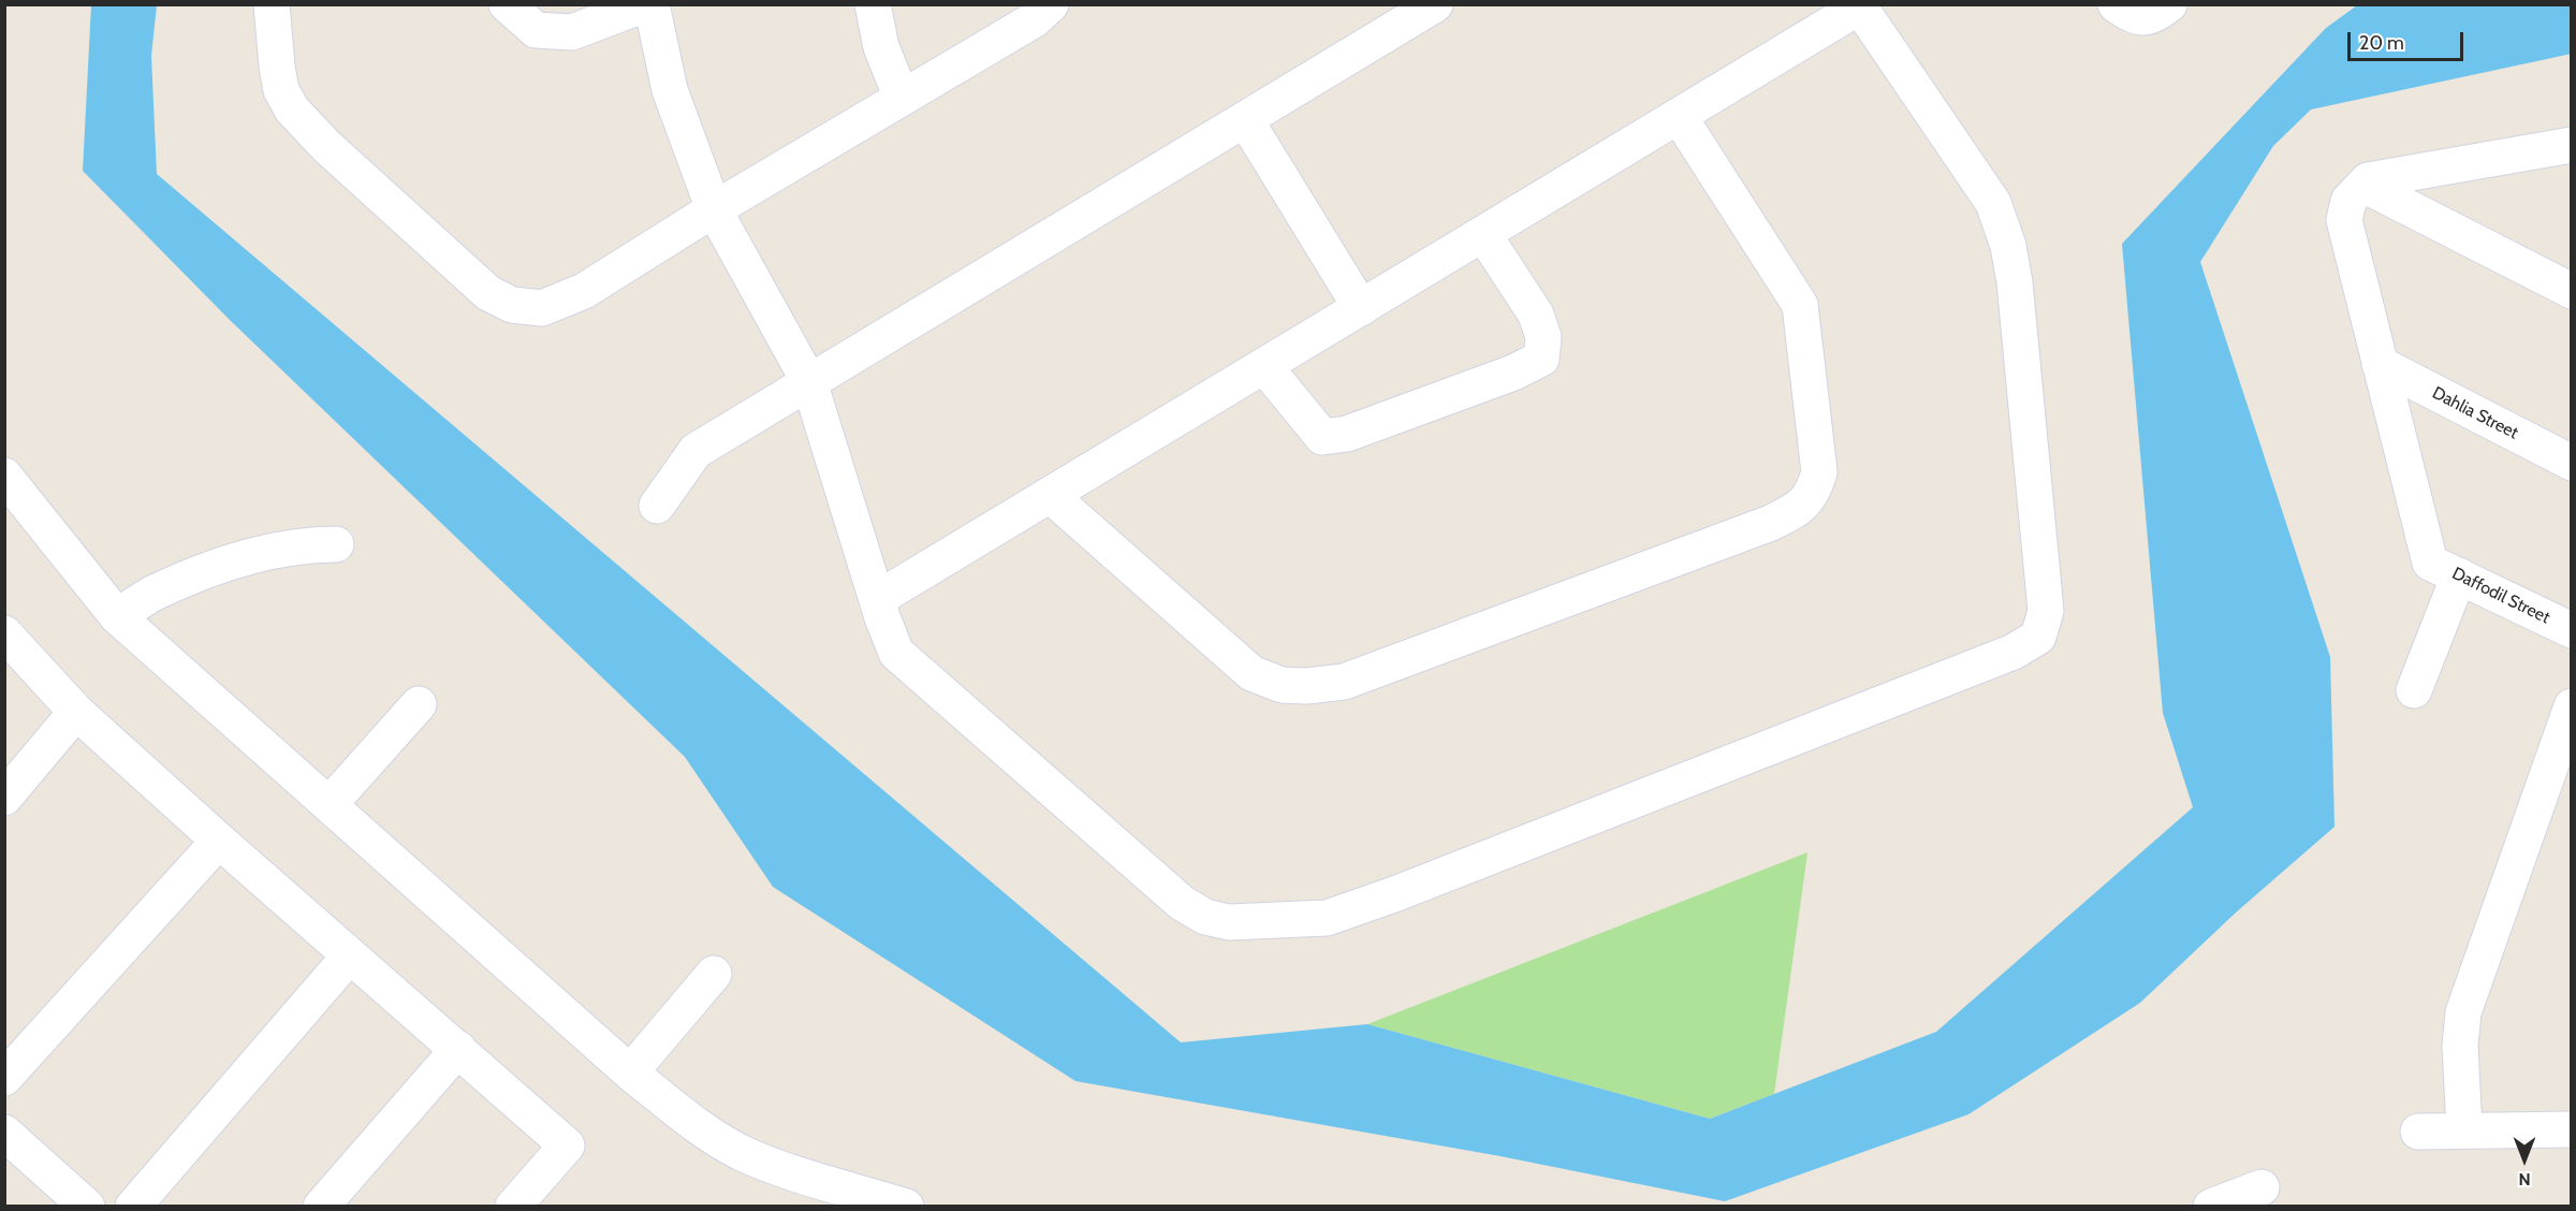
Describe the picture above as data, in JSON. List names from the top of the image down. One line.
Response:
{"streets":{"street":["Dahlia Street","Daffodil Street"]},"scale_bar":"20 m","north":"bottom"}
